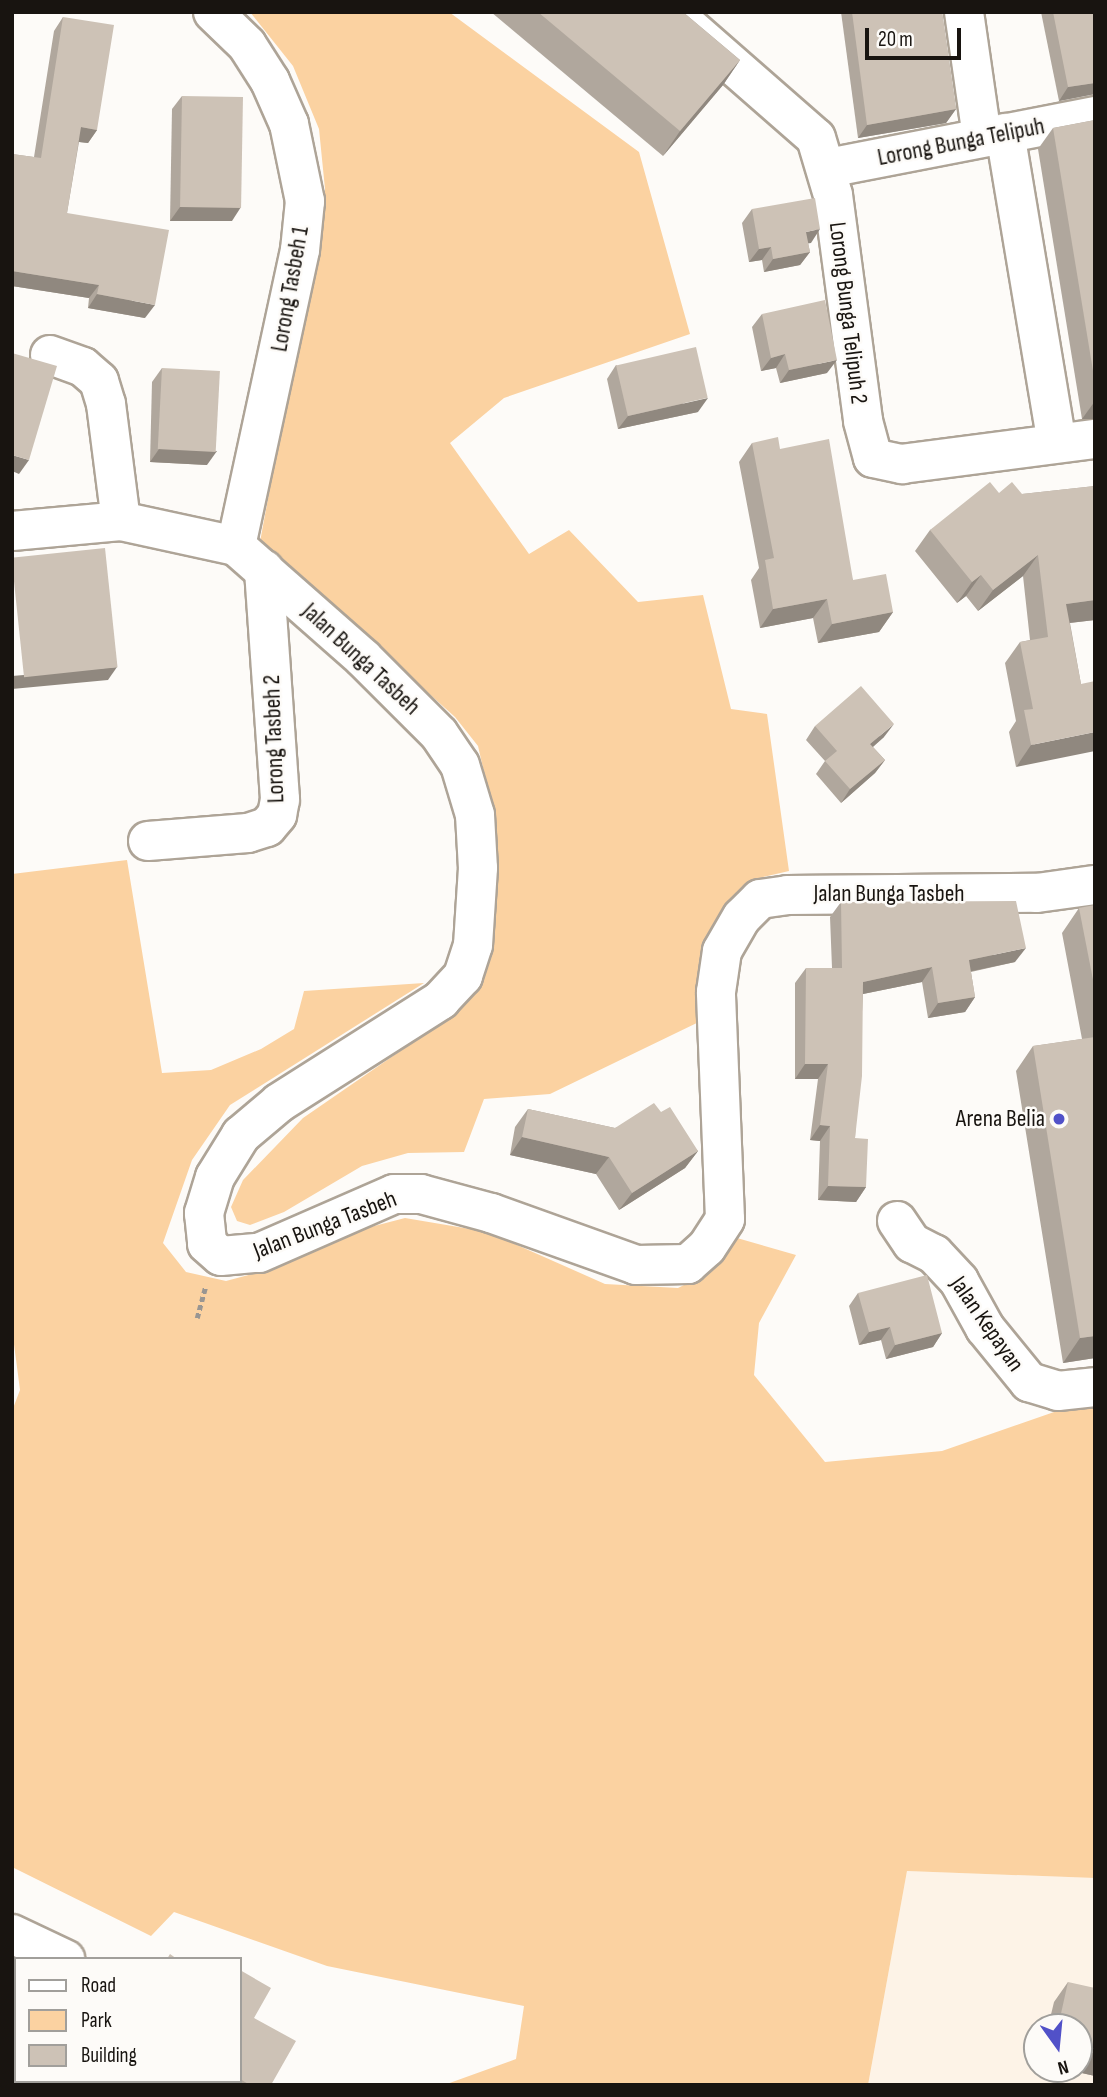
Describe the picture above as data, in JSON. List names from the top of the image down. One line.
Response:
{"streets":{"street":["Lorong Bunga Telipuh","Lorong Tasbeh 1","Lorong Bunga Telipuh 2","Jalan Bunga Tasbeh","Lorong Tasbeh 2","Jalan Kepayan"]},"crossings":[["Lorong Bunga Telipuh","Lorong Bunga Telipuh 2"],["Lorong Tasbeh 1","Jalan Bunga Tasbeh"],["Lorong Tasbeh 1","Lorong Tasbeh 2"],["Jalan Bunga Tasbeh","Lorong Tasbeh 2"]],"places":["Arena Belia"],"legend":["Road","Park","Building"],"scale_bar":"20 m","north":"bottom"}
